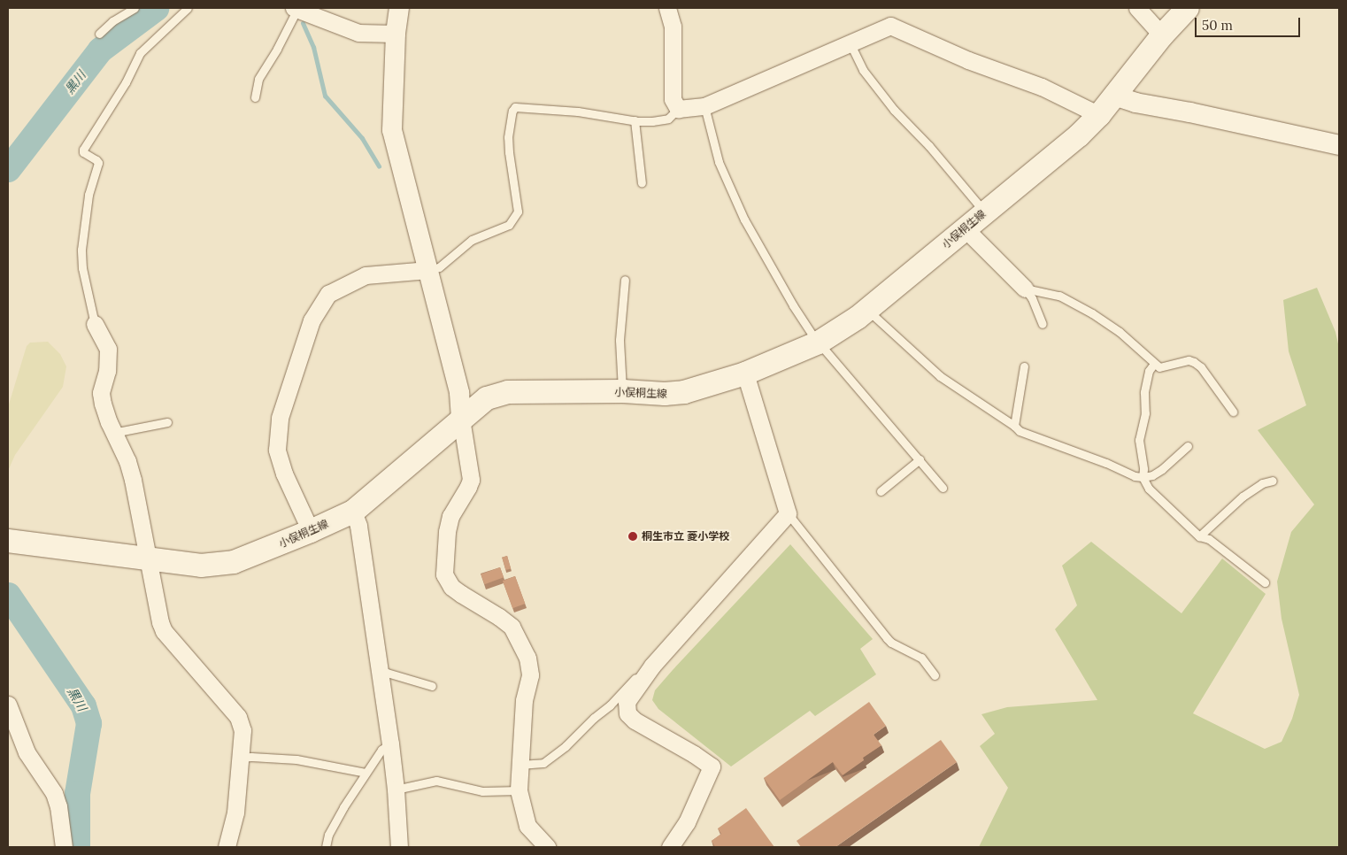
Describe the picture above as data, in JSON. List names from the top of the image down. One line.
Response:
{"streets":{"main road":["小俣桐生線"]},"water":["黒川"],"places":["桐生市立 菱小学校"],"scale_bar":"50 m"}
